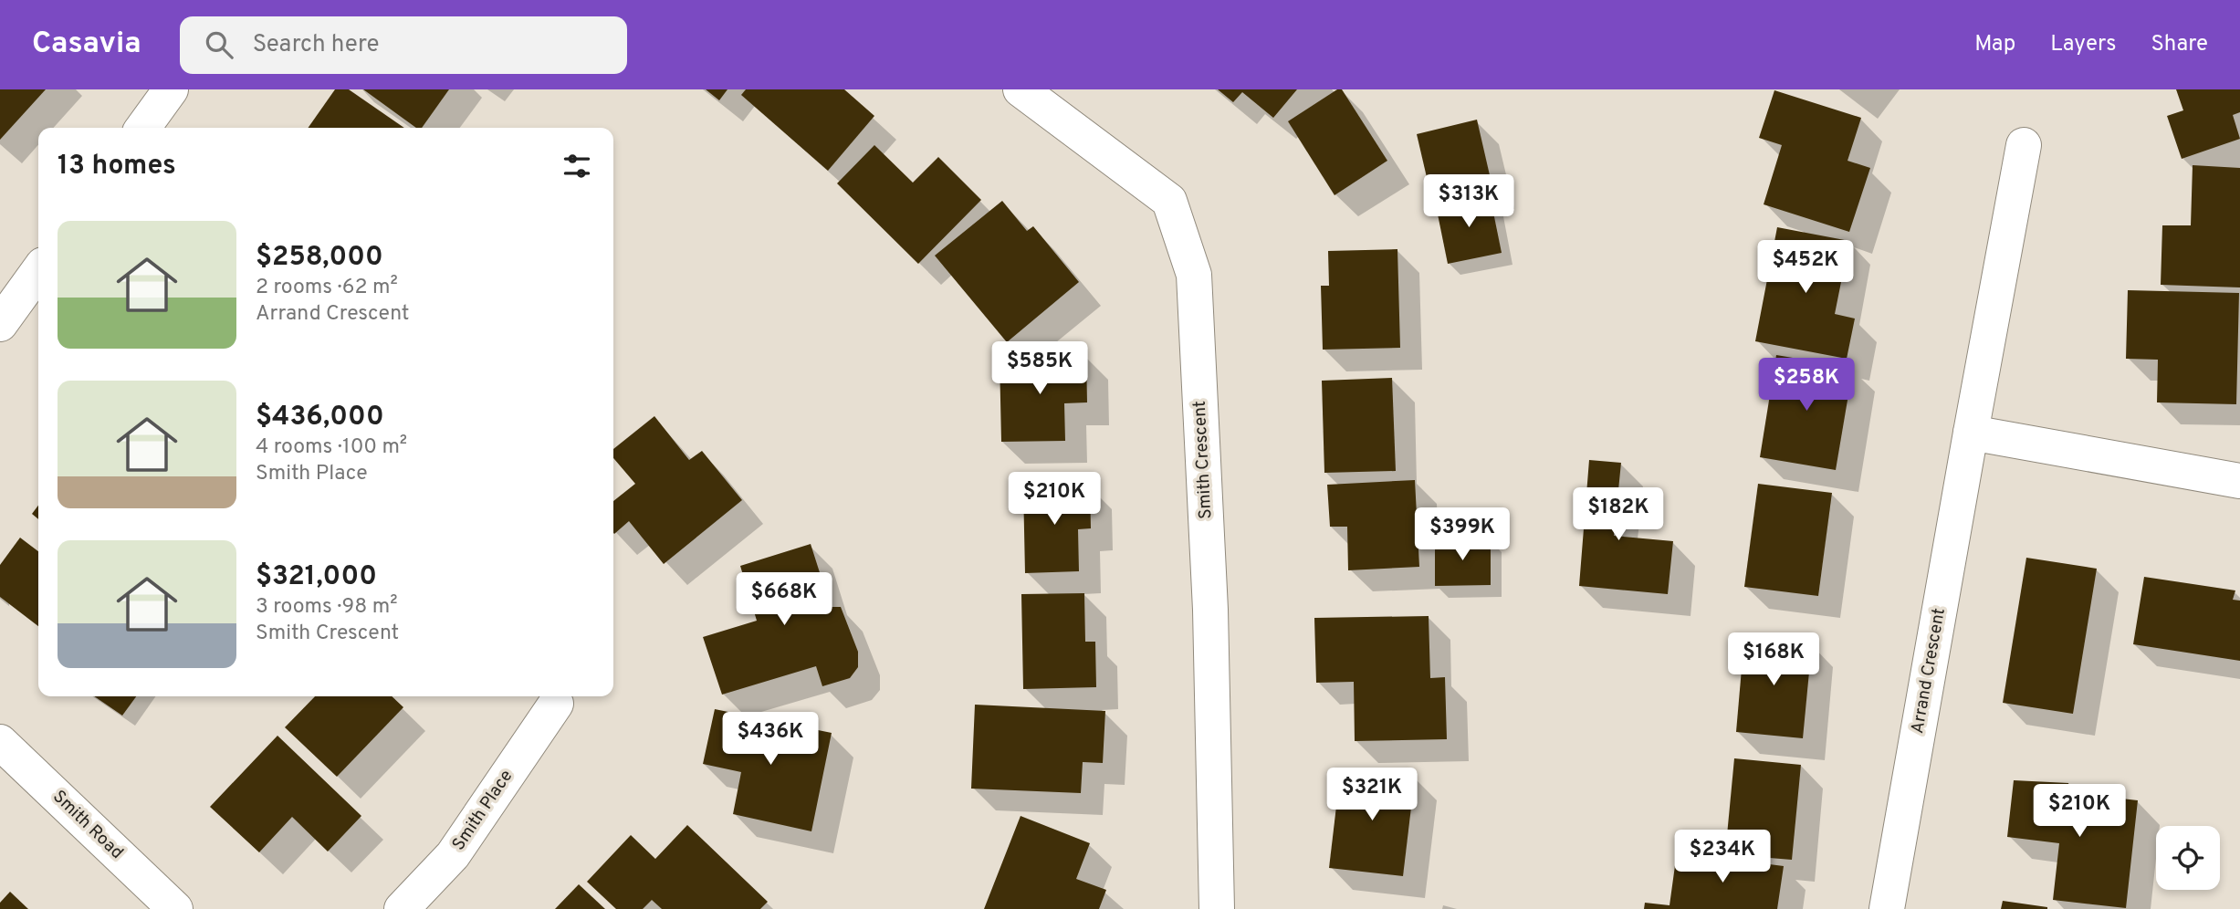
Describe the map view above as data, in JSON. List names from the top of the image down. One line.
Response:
{"streets":{"street":["Smith Crescent","Arrand Crescent","Smith Place","Smith Road"]},"page":{"header":"Casavia","search":"Search here","nav":["Map","Layers","Share"],"heading":"13 homes","price":["$313K","$452K","$585K","$258K","$210K","$182K","$399K","$668K","$168K","$436K","$321K","$210K","$234K"],"list":[{"name":"$258,000","note":"2 rooms · 62 m² · Arrand Crescent"},{"name":"$436,000","note":"4 rooms · 100 m² · Smith Place"},{"name":"$321,000","note":"3 rooms · 98 m² · Smith Crescent"}]}}
